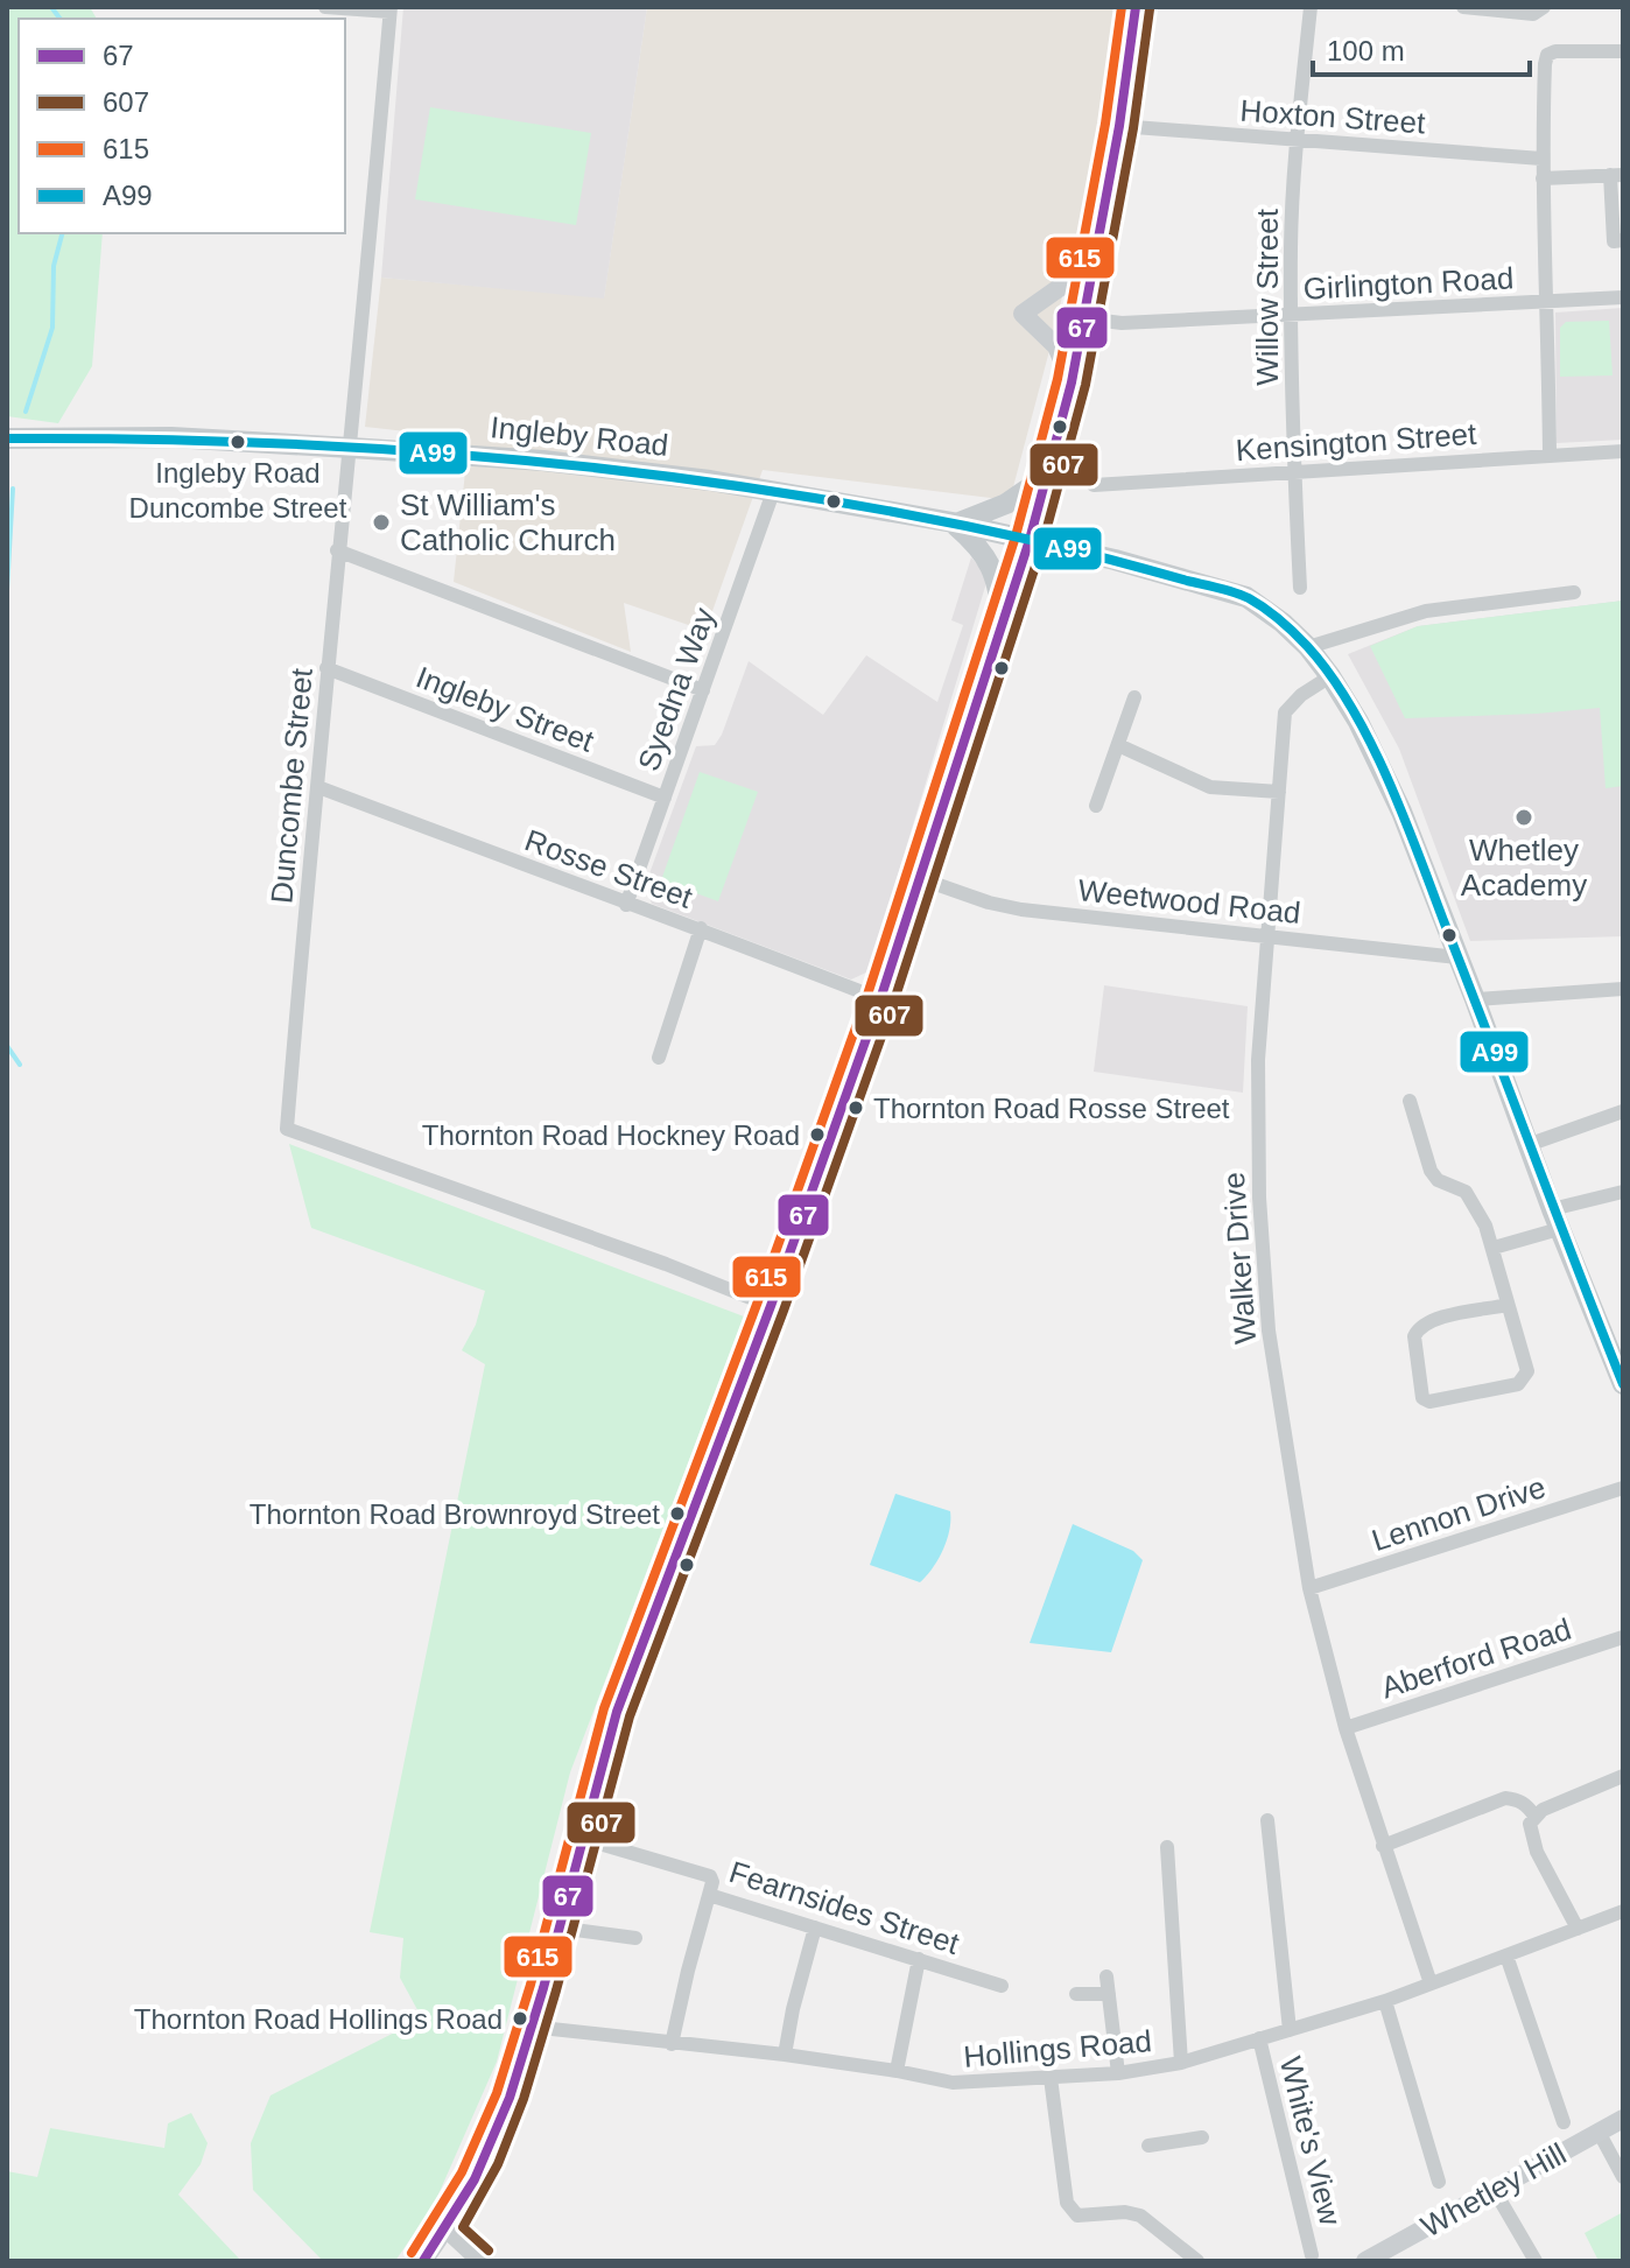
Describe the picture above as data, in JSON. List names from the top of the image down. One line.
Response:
{"streets":{"main road":["Ingleby Road","Whetley Hill"],"street":["Hoxton Street","Girlington Road","Willow Street","Kensington Street","Syedna Way","Ingleby Street","Duncombe Street","Rosse Street","Weetwood Road","Walker Drive","Lennon Drive","Aberford Road","Fearnsides Street","Hollings Road","White's View"]},"crossings":[["Hoxton Street","Willow Street"],["Girlington Road","Willow Street"],["Willow Street","Kensington Street"],["Ingleby Road","Syedna Way"],["Ingleby Road","Duncombe Street"],["Ingleby Road","Weetwood Road"],["Ingleby Road","Walker Drive"],["Syedna Way","Ingleby Street"],["Syedna Way","Rosse Street"],["Ingleby Street","Duncombe Street"],["Duncombe Street","Rosse Street"],["Weetwood Road","Walker Drive"],["Walker Drive","Lennon Drive"],["Walker Drive","Aberford Road"],["Walker Drive","Hollings Road"],["Hollings Road","White's View"]],"places":["Ingleby Road Duncombe Street","St William's Catholic Church","Whetley Academy","Thornton Road Rosse Street","Thornton Road Hockney Road","Thornton Road Brownroyd Street","Thornton Road Hollings Road"],"lines":["transit line 67","transit line 615","transit line 607","transit line A99"],"legend":["67","607","615","A99"],"scale_bar":"100 m"}
